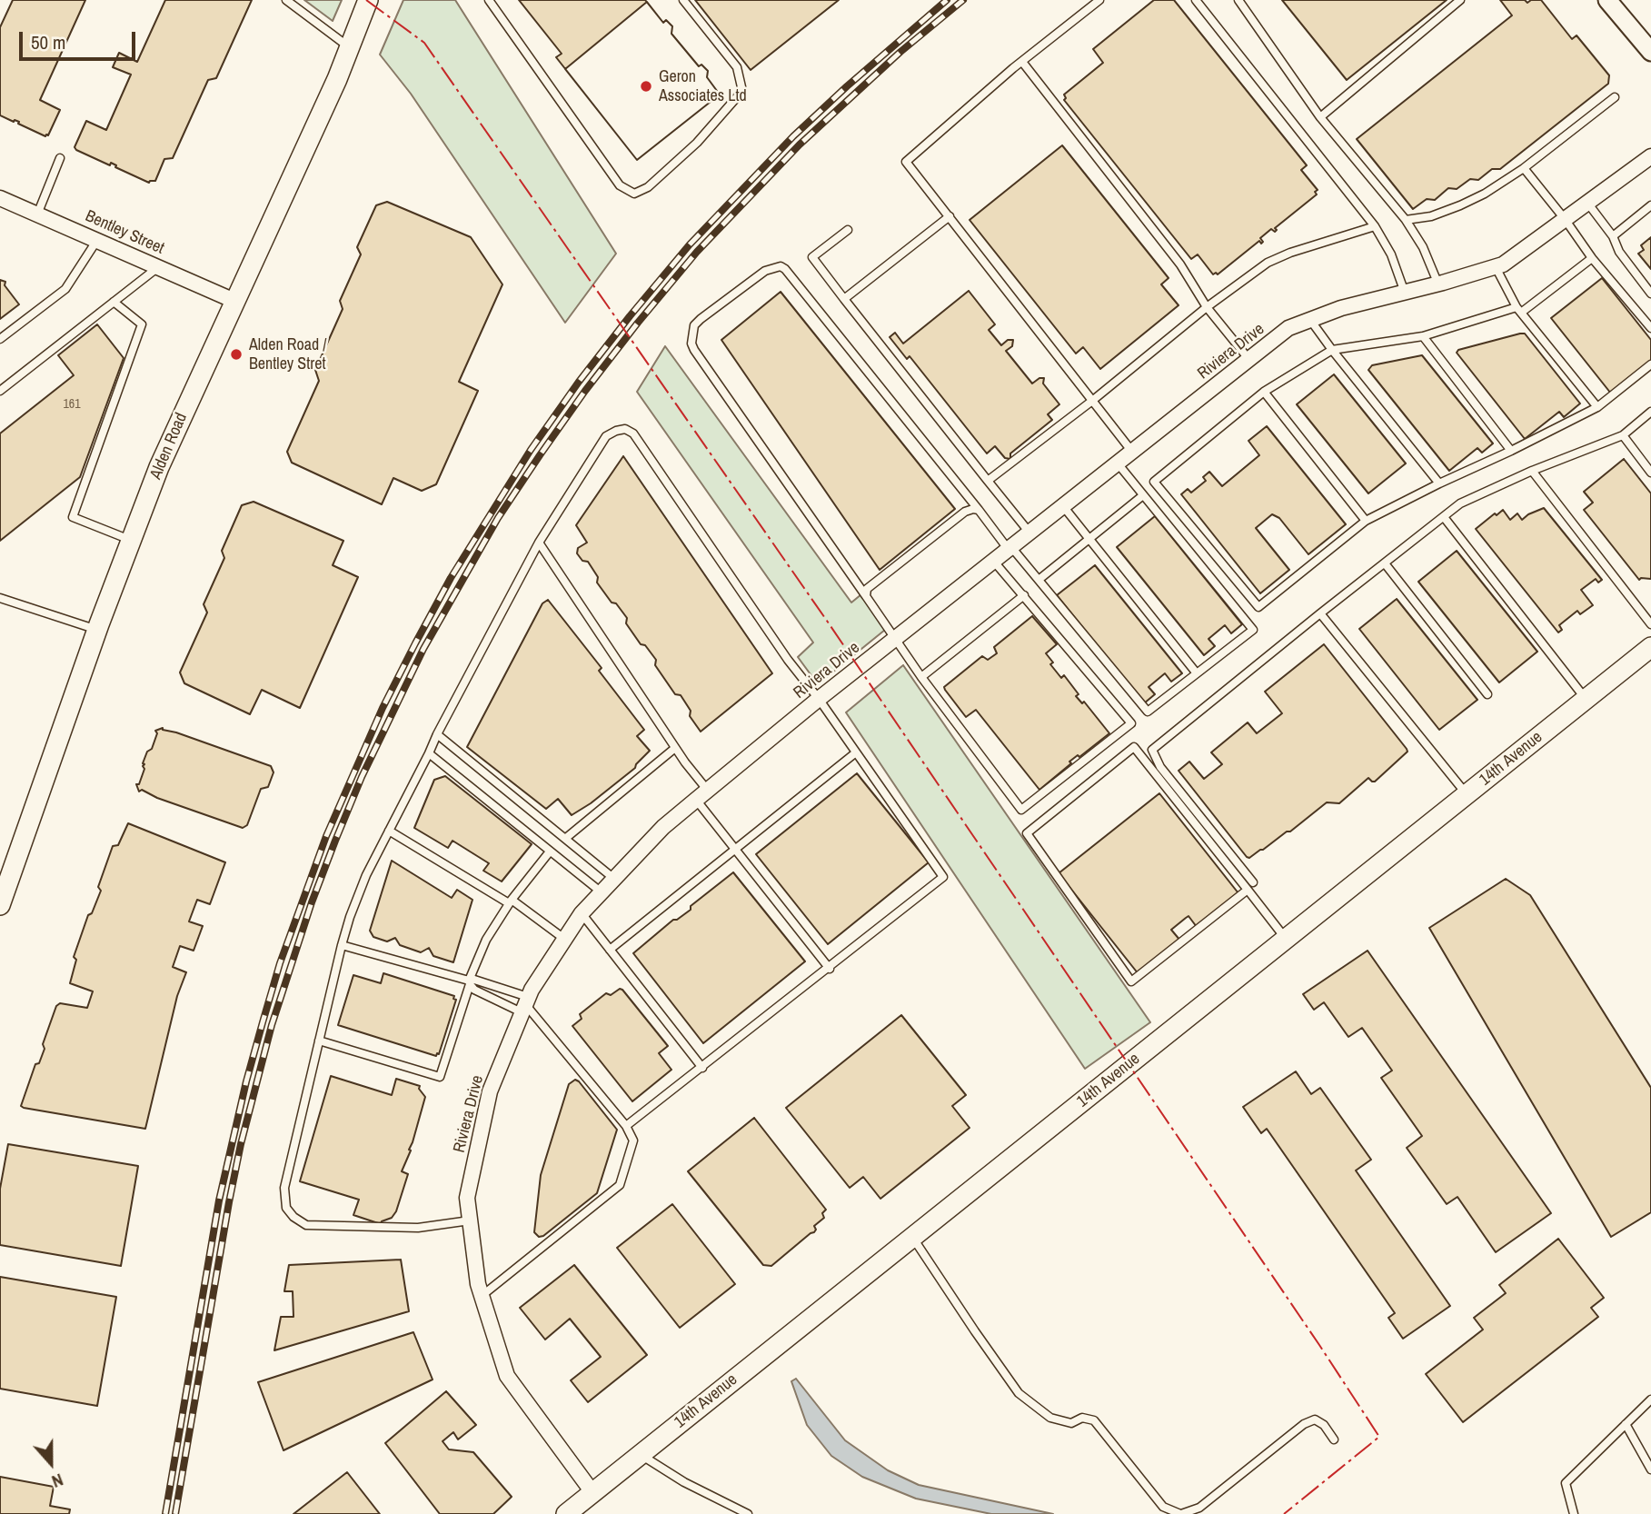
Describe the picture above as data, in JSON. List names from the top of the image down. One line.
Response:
{"streets":{"main road":["Alden Road","14th Avenue"],"street":["Bentley Street","Riviera Drive"]},"crossings":[["Bentley Street","Alden Road"],["Riviera Drive","14th Avenue"]],"places":["Geron Associates Ltd","Alden Road / Bentley Stret"],"house_numbers":["161"],"scale_bar":"50 m","north":"bottom"}
